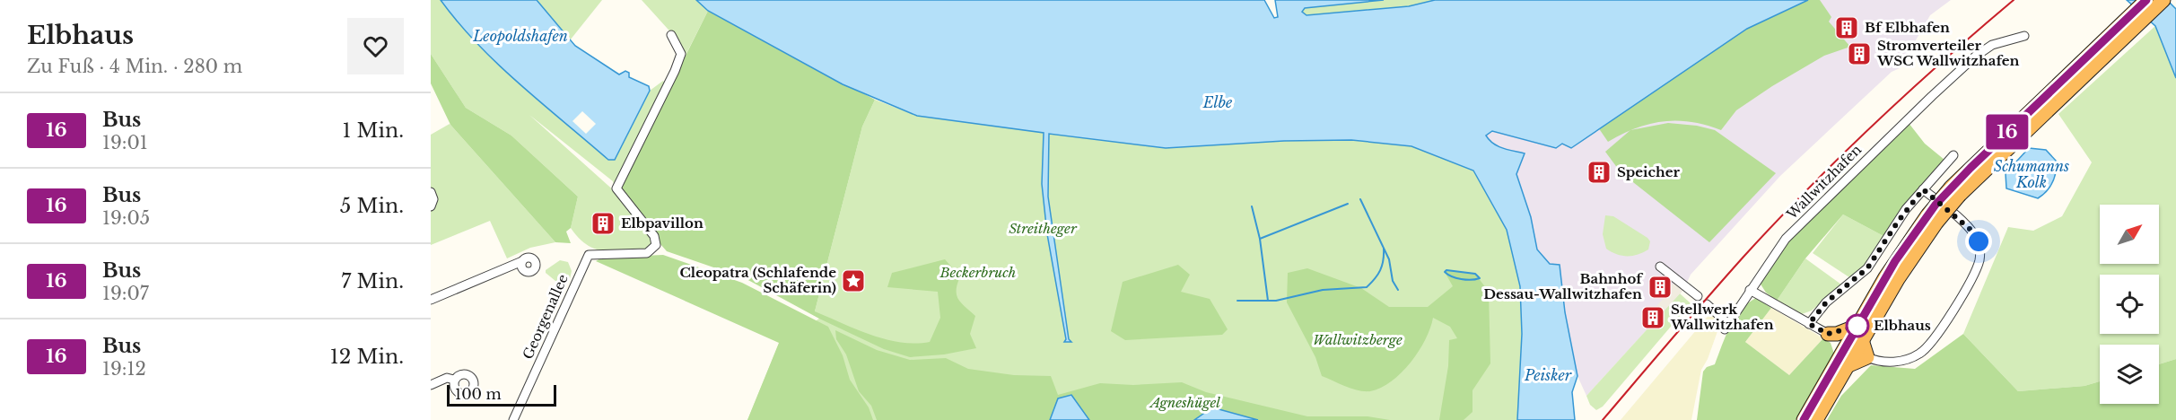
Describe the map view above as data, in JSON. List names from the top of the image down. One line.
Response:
{"streets":{"street":["Wallwitzhafen","Georgenallee"]},"water":["Leopoldshafen","Elbe","Schumanns Kolk","Peisker"],"parks":["Streitheger","Beckerbruch","Wallwitzberge","Agneshügel"],"places":{"building":["Bf Elbhafen","Stromverteiler WSC Wallwitzhafen","Speicher","Elbpavillon","Bahnhof Dessau-Wallwitzhafen","Stellwerk Wallwitzhafen"],"place":["Cleopatra (Schlafende Schäferin)"],"other":["Elbhaus"]},"lines":["bus line 16"],"scale_bar":"100 m","north":"top right","page":{"heading":["Elbhaus","Zu Fuß · 4 Min. · 280 m"],"on_map":"16","list":[{"mark":"16","name":"Bus","note":"19:01","value":"1 Min."},{"mark":"16","name":"Bus","note":"19:05","value":"5 Min."},{"mark":"16","name":"Bus","note":"19:07","value":"7 Min."},{"mark":"16","name":"Bus","note":"19:12","value":"12 Min."}],"scale":"100 m"}}
